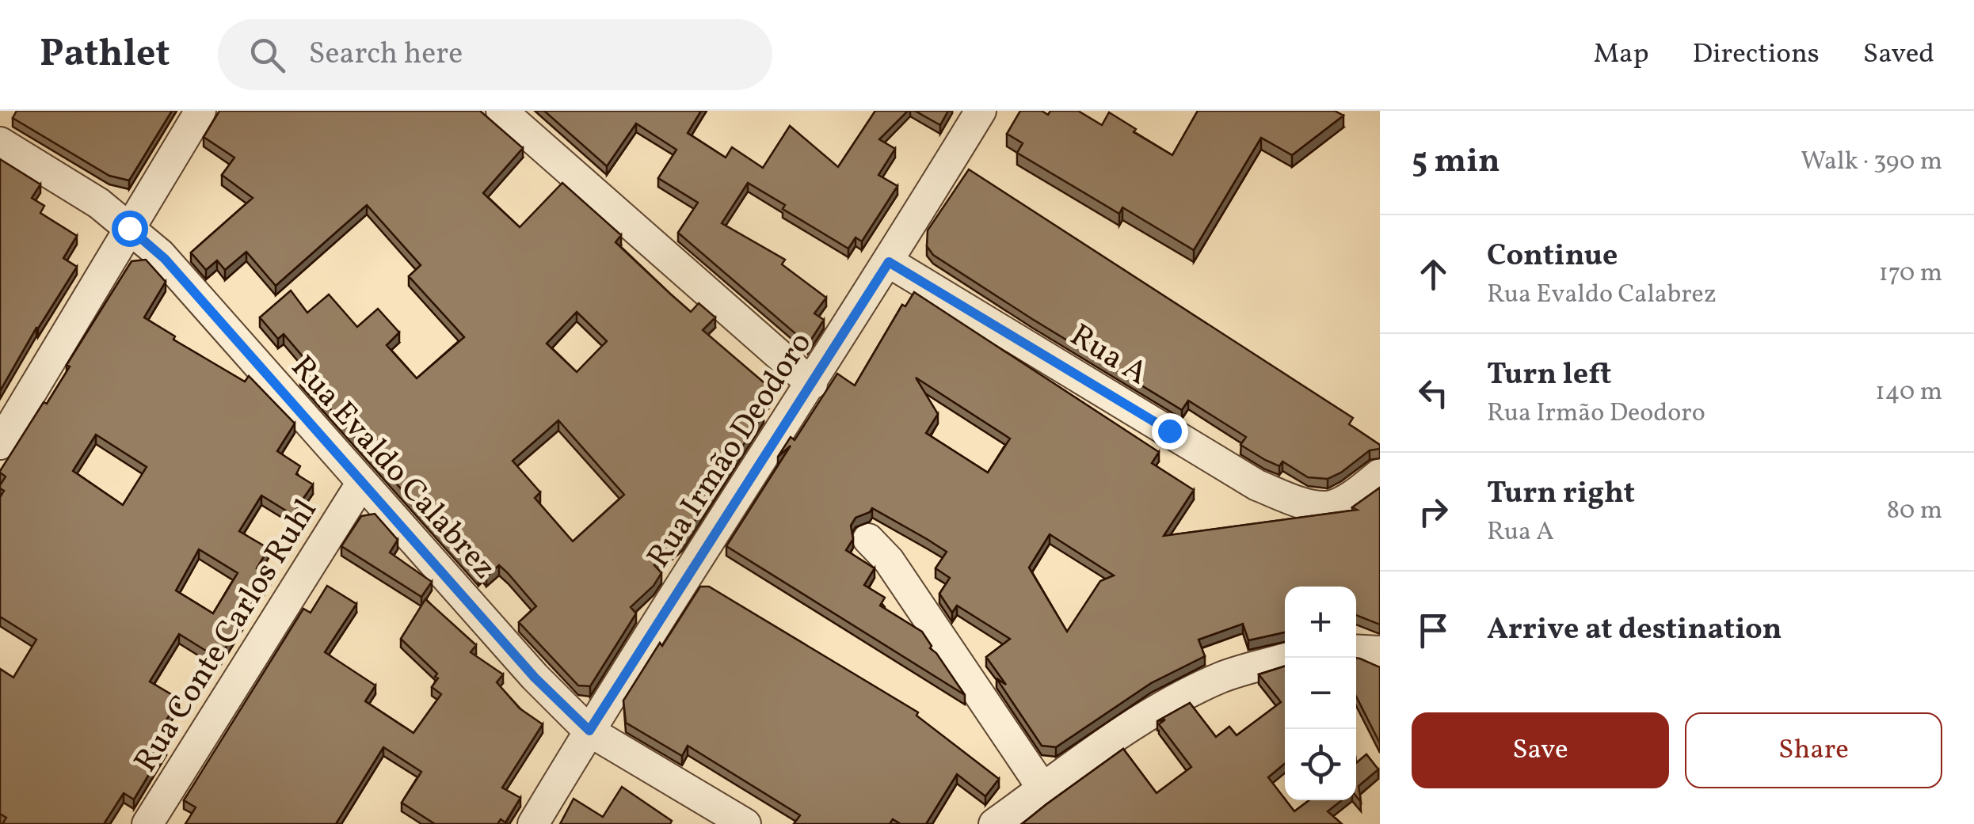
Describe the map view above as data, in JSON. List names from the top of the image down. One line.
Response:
{"streets":{"street":["Rua A","Rua Irmão Deodoro","Rua Evaldo Calabrez","Rua Conte Carlos Ruhl"]},"crossings":[["Rua A","Rua Irmão Deodoro"],["Rua Irmão Deodoro","Rua Evaldo Calabrez"],["Rua Evaldo Calabrez","Rua Conte Carlos Ruhl"]],"page":{"header":"Pathlet","search":"Search here","nav":["Map","Directions","Saved"],"heading":["5 min","Walk · 390 m"],"list":[["Continue","Rua Evaldo Calabrez","170 m"],["Turn left","Rua Irmão Deodoro","140 m"],["Turn right","Rua A","80 m"],"Arrive at destination"],"map_buttons":["+","−"],"buttons":["Save","Share"]}}
